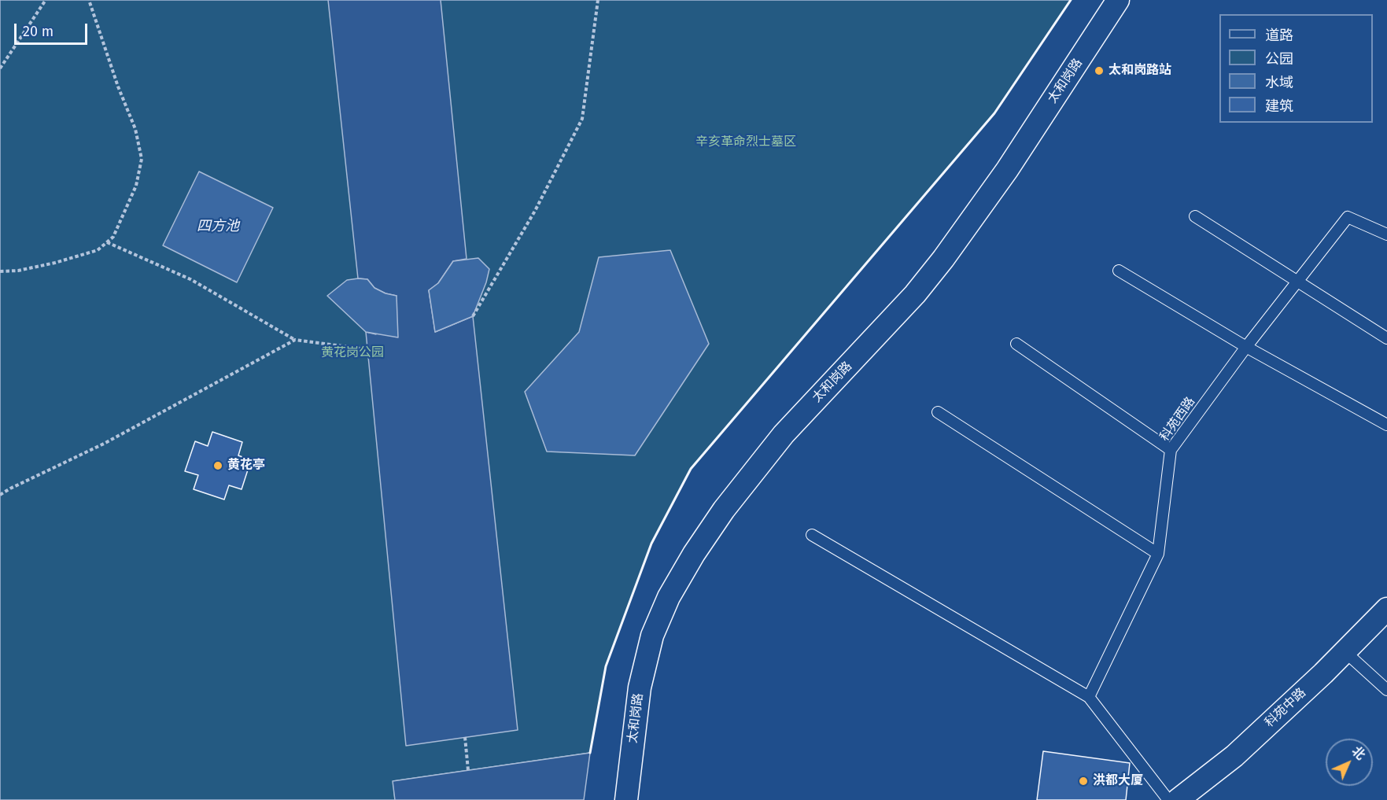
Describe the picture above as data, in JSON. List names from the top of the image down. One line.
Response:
{"streets":{"street":["太和岗路","科苑中路"],"lane":["科苑西路"]},"water":["四方池"],"parks":["辛亥革命烈士墓区","黄花岗公园"],"places":["太和岗路站","黄花亭","洪都大厦"],"legend":["道路","公园","水域","建筑"],"scale_bar":"20 m","north":"top right"}
